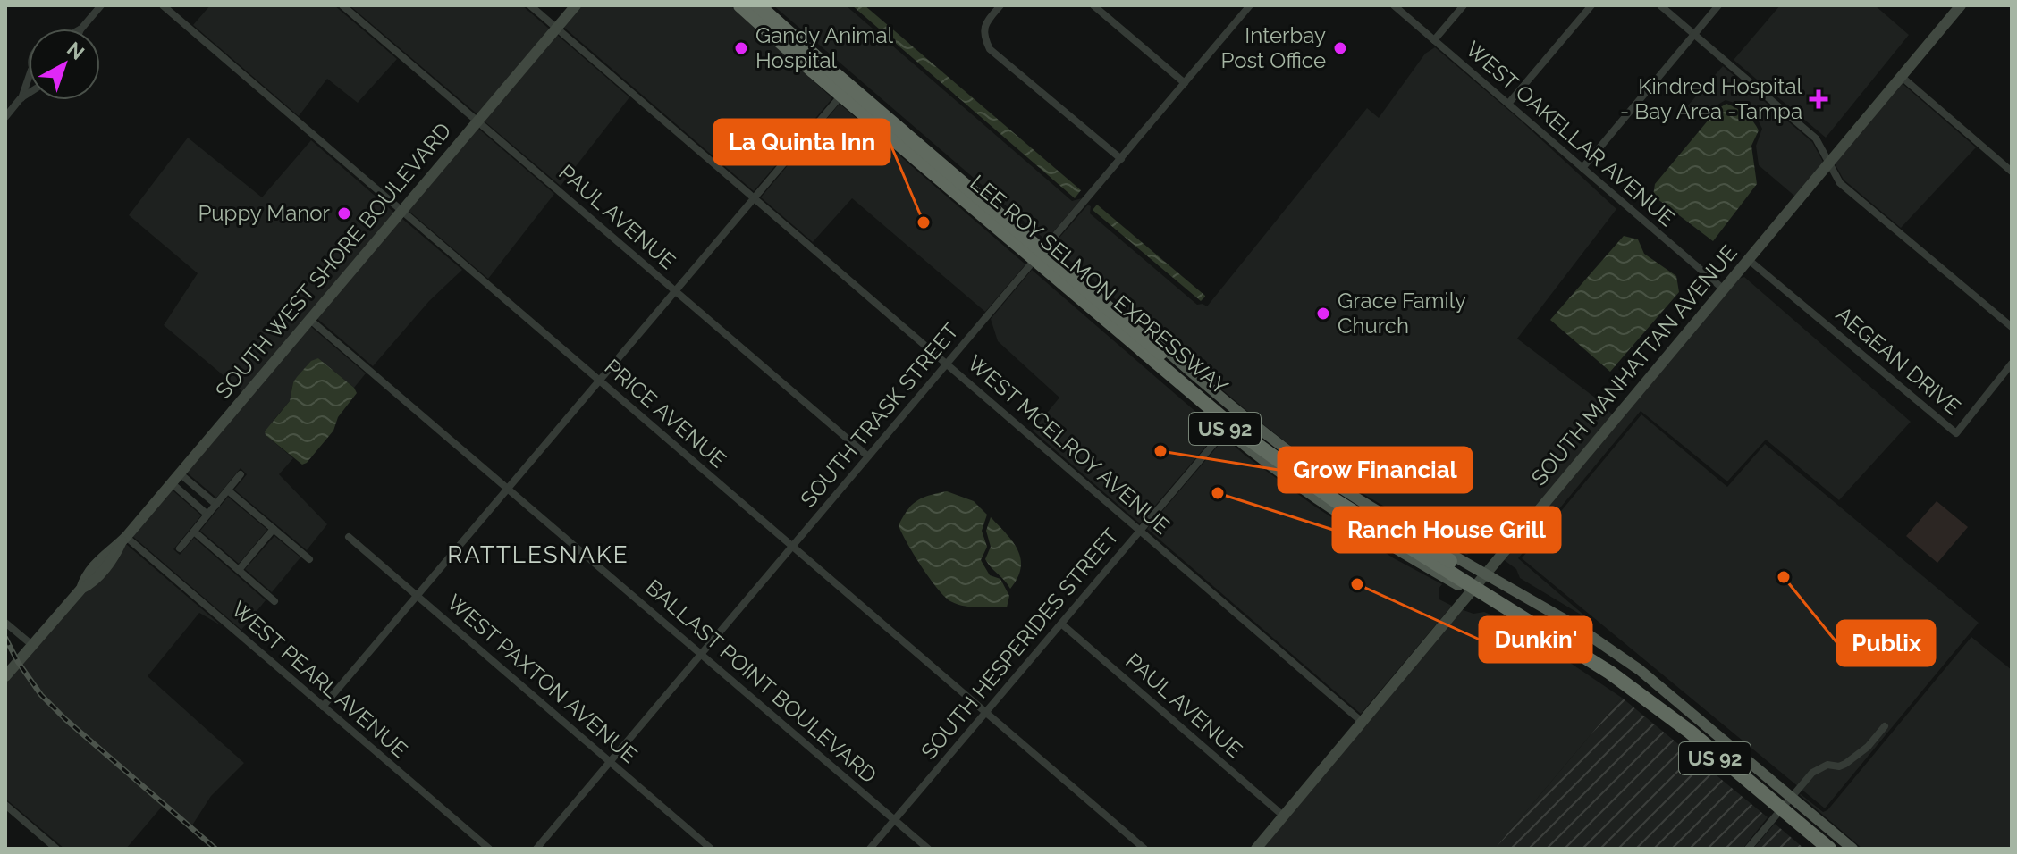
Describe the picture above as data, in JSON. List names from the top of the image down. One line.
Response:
{"streets":{"highway":["LEE ROY SELMON EXPRESSWAY"],"main road":["US 92"],"street":["WEST OAKELLAR AVENUE","PAUL AVENUE","SOUTH WEST SHORE BOULEVARD","AEGEAN DRIVE","SOUTH MANHATTAN AVENUE","PRICE AVENUE","SOUTH TRASK STREET","WEST MCELROY AVENUE","SOUTH HESPERIDES STREET","WEST PAXTON AVENUE","WEST PEARL AVENUE","BALLAST POINT BOULEVARD"]},"crossings":[["WEST OAKELLAR AVENUE","SOUTH MANHATTAN AVENUE"],["PAUL AVENUE","SOUTH WEST SHORE BOULEVARD"],["PAUL AVENUE","SOUTH MANHATTAN AVENUE"],["PAUL AVENUE","SOUTH TRASK STREET"],["PAUL AVENUE","SOUTH HESPERIDES STREET"],["SOUTH WEST SHORE BOULEVARD","PRICE AVENUE"],["SOUTH WEST SHORE BOULEVARD","WEST MCELROY AVENUE"],["SOUTH WEST SHORE BOULEVARD","WEST PEARL AVENUE"],["SOUTH WEST SHORE BOULEVARD","BALLAST POINT BOULEVARD"],["LEE ROY SELMON EXPRESSWAY","US 92"],["AEGEAN DRIVE","SOUTH MANHATTAN AVENUE"],["SOUTH MANHATTAN AVENUE","US 92"],["SOUTH MANHATTAN AVENUE","WEST MCELROY AVENUE"],["PRICE AVENUE","SOUTH TRASK STREET"],["PRICE AVENUE","SOUTH HESPERIDES STREET"],["SOUTH TRASK STREET","US 92"],["SOUTH TRASK STREET","WEST MCELROY AVENUE"],["SOUTH TRASK STREET","WEST PAXTON AVENUE"],["SOUTH TRASK STREET","BALLAST POINT BOULEVARD"],["US 92","SOUTH HESPERIDES STREET"],["WEST MCELROY AVENUE","SOUTH HESPERIDES STREET"],["SOUTH HESPERIDES STREET","BALLAST POINT BOULEVARD"]],"districts":["RATTLESNAKE"],"places":{"other":["Gandy Animal Hospital","Interbay Post Office","Puppy Manor","La Quinta Inn","Grace Family Church","Grow Financial","Ranch House Grill","Publix","Dunkin'"],"health":["Kindred Hospital - Bay Area -Tampa"]},"north":"top right"}
